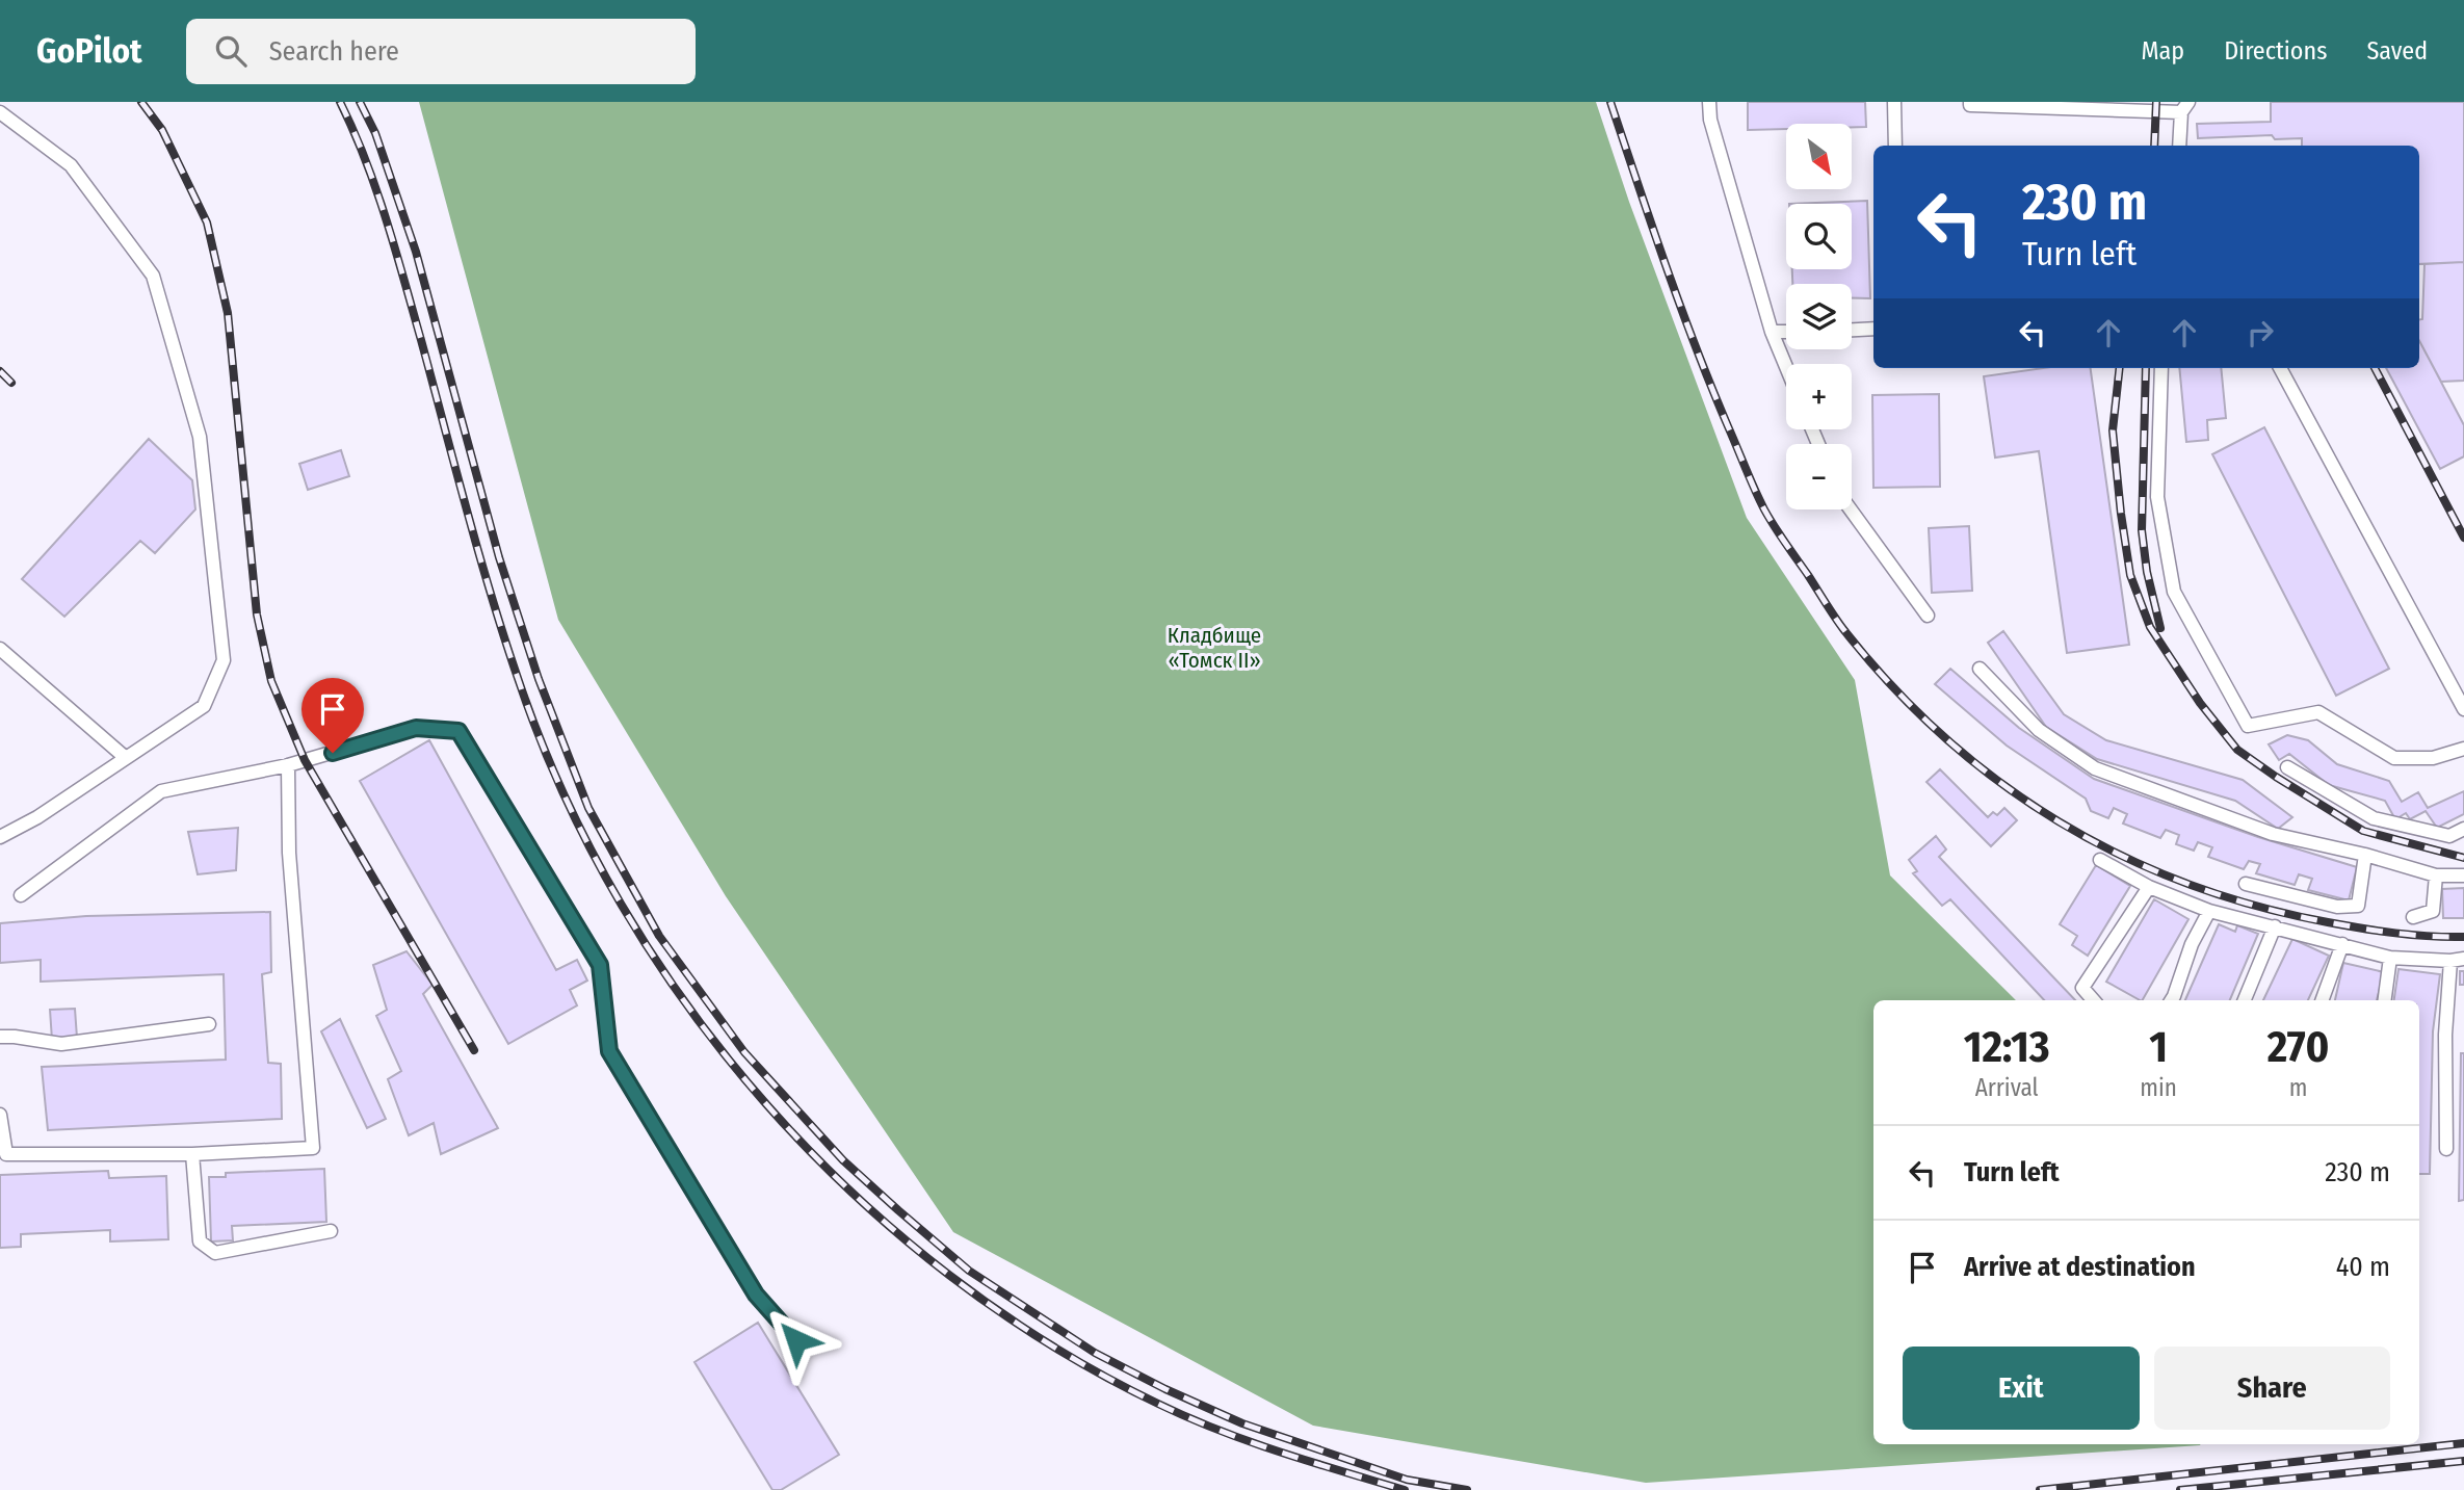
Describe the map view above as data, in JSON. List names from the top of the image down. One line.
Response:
{"parks":["Кладбище «Томск II»"],"north":"bottom right","page":{"header":"GoPilot","search":"Search here","nav":["Map","Directions","Saved"],"map_buttons":["+","−"],"turn":["230 m","Turn left"],"eta":["12:13","Arrival","1","min","270","m"],"list":[{"name":"Turn left","value":"230 m"},{"name":"Arrive at destination","value":"40 m"}],"buttons":["Exit","Share"]}}
